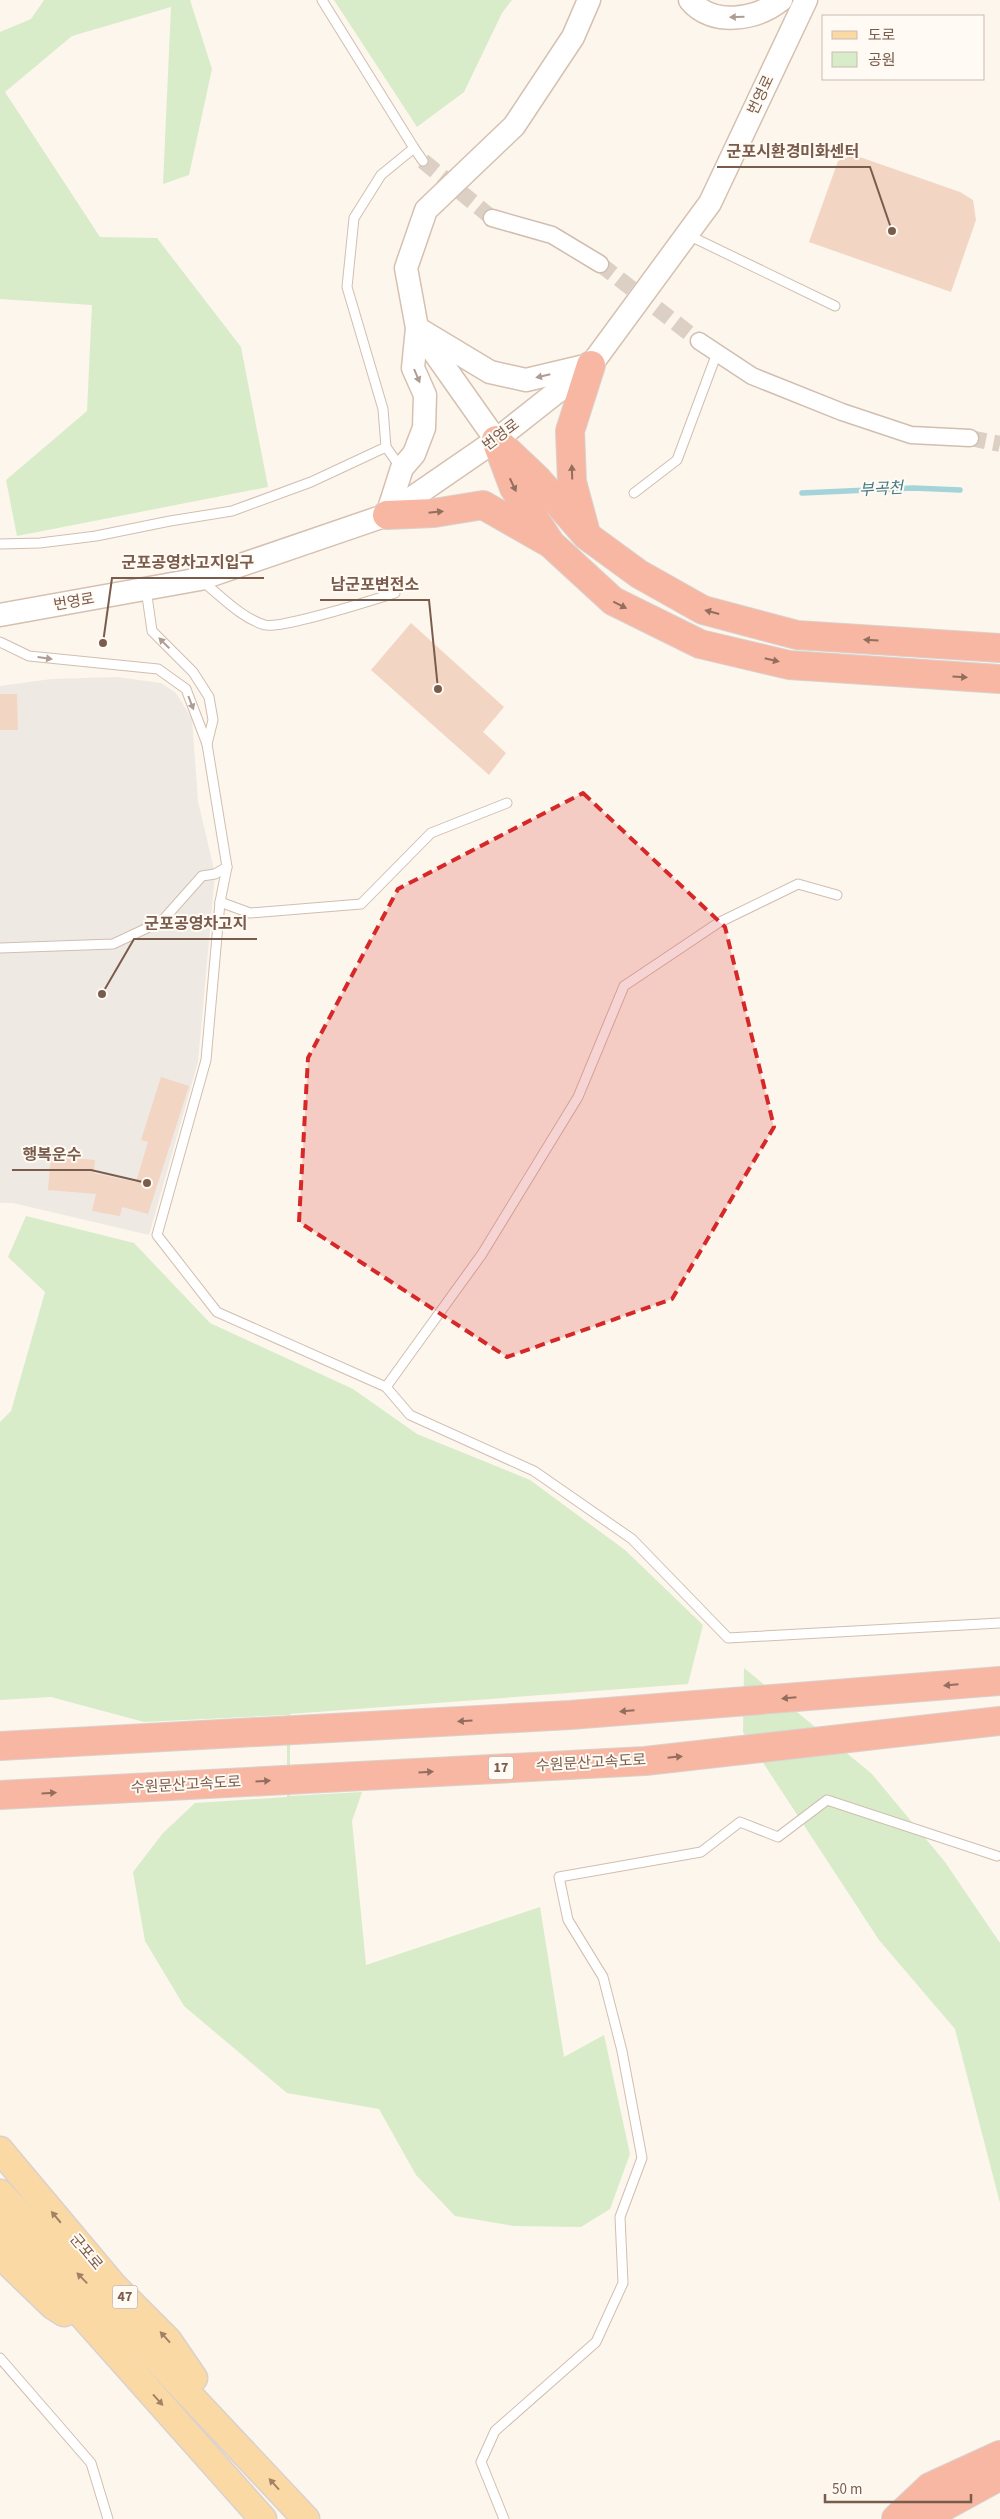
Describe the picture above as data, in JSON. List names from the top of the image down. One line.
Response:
{"streets":{"highway":["수원문산고속도로","17"],"main road":["군포로","47"],"street":["번영로"]},"water":["부곡천"],"places":["군포시환경미화센터","군포공영차고지입구","남군포변전소","군포공영차고지","행복운수"],"legend":["도로","공원"],"scale_bar":"50 m"}
